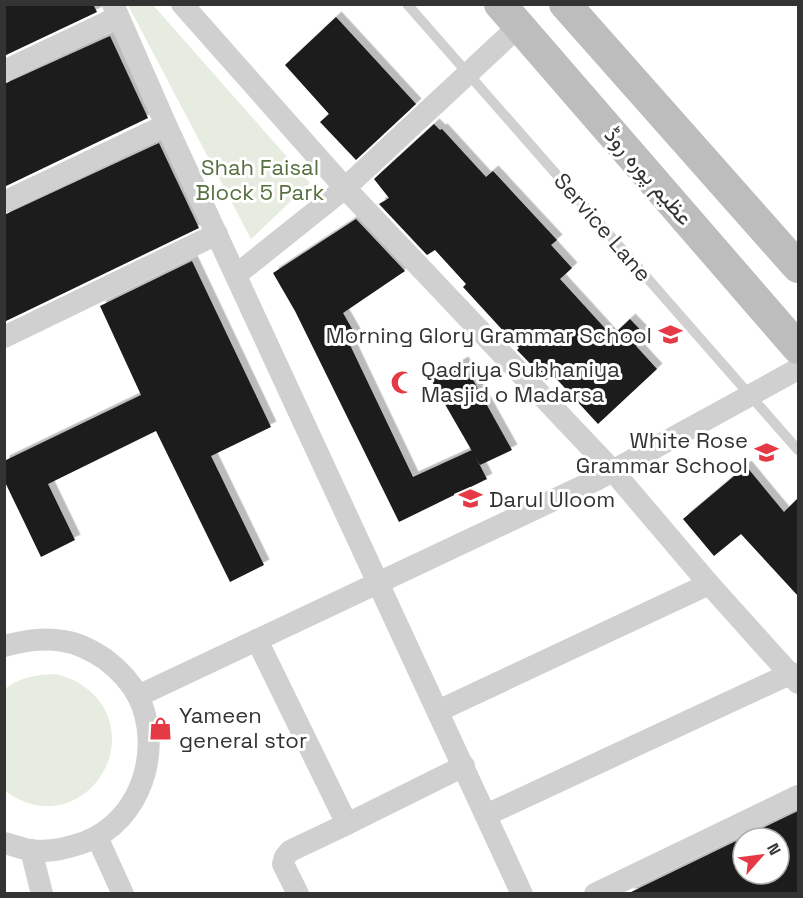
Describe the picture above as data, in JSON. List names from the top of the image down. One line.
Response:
{"streets":{"main road":["عظیم پورہ روڈ"],"lane":["Service Lane"]},"parks":["Shah Faisal Block 5 Park"],"places":{"school or university":["Morning Glory Grammar School","White Rose Grammar School","Darul Uloom"],"mosque":["Qadriya Subhaniya Masjid o Madarsa"],"shop":["Yameen general stor"]},"north":"top right"}
